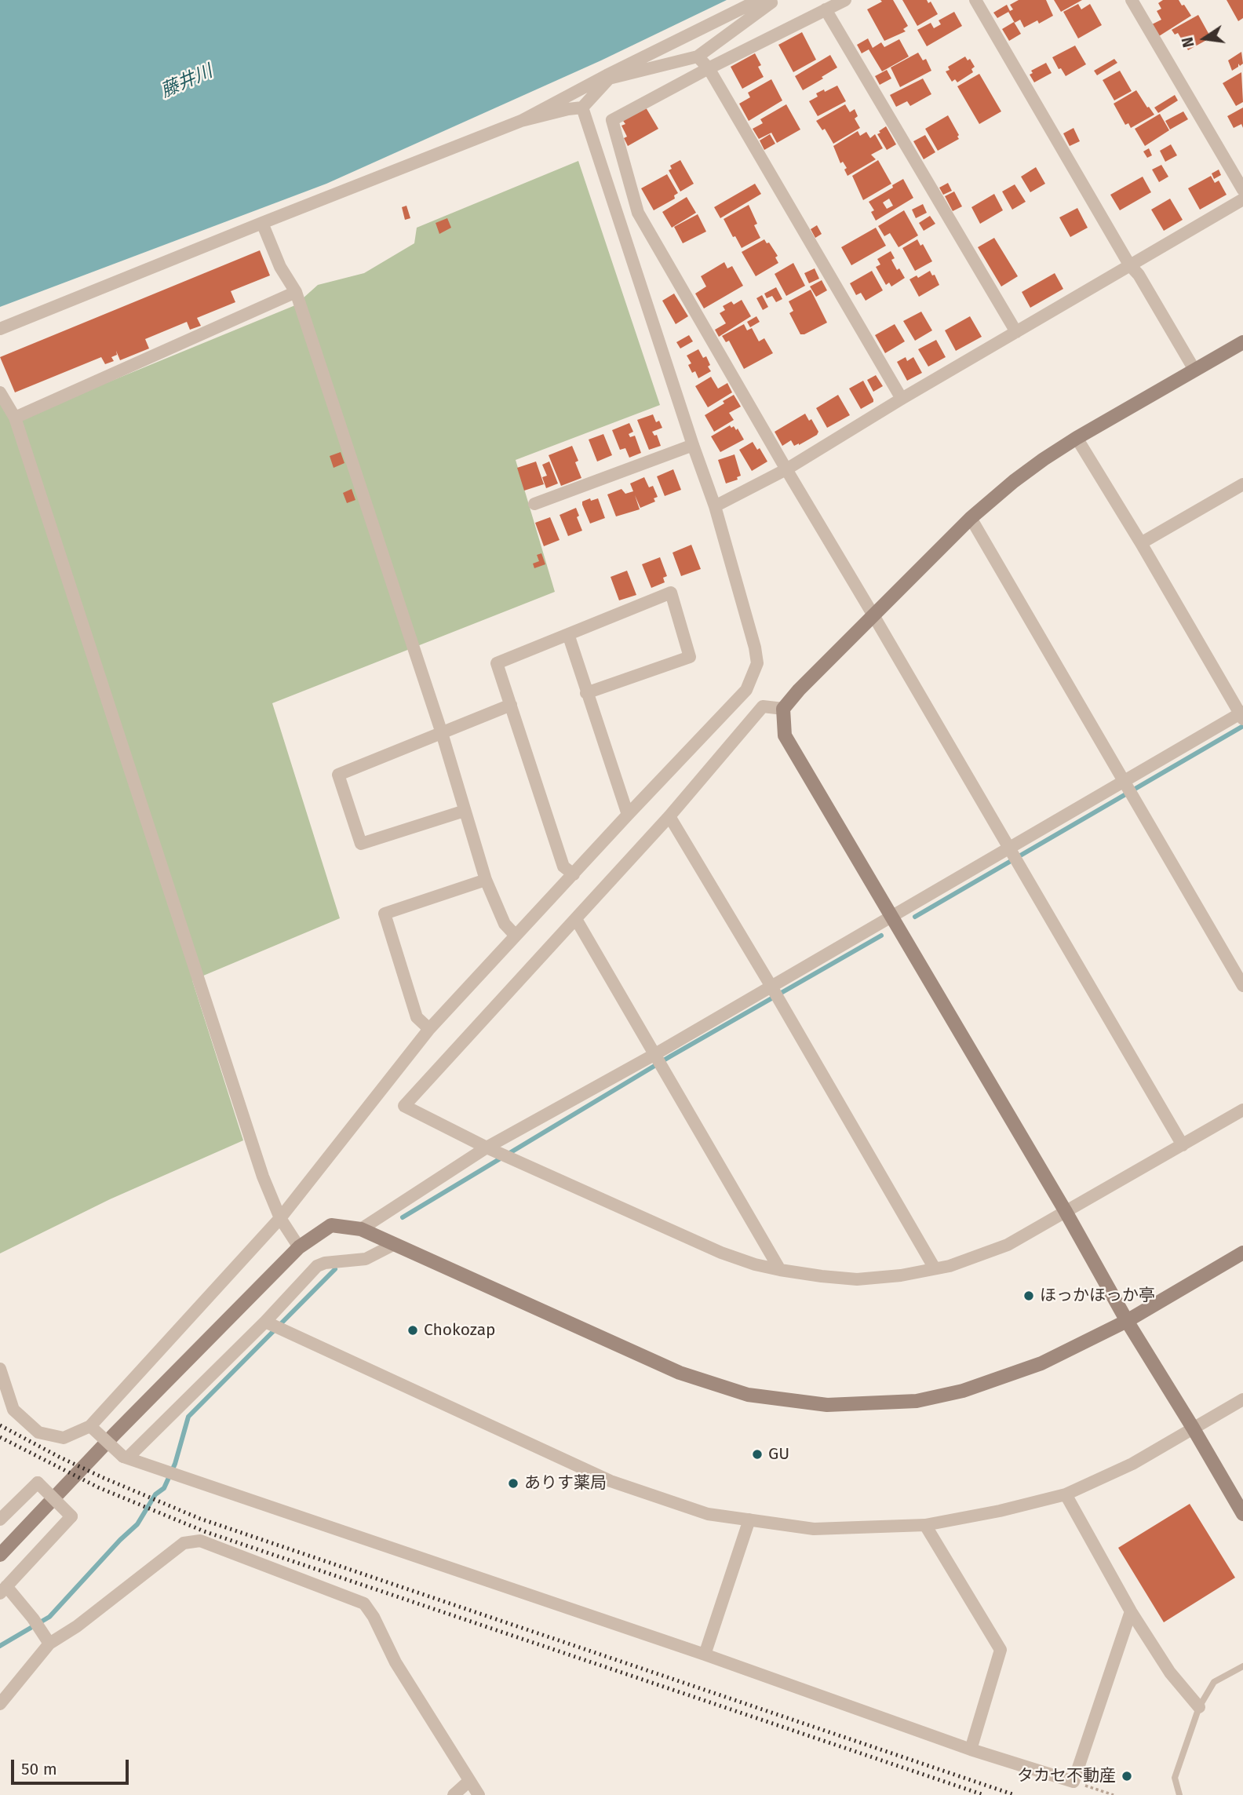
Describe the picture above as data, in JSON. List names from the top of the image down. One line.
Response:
{"water":["藤井川"],"places":["ほっかほっか亭","Chokozap","GU","ありす薬局","タカセ不動産"],"scale_bar":"50 m","north":"left"}
